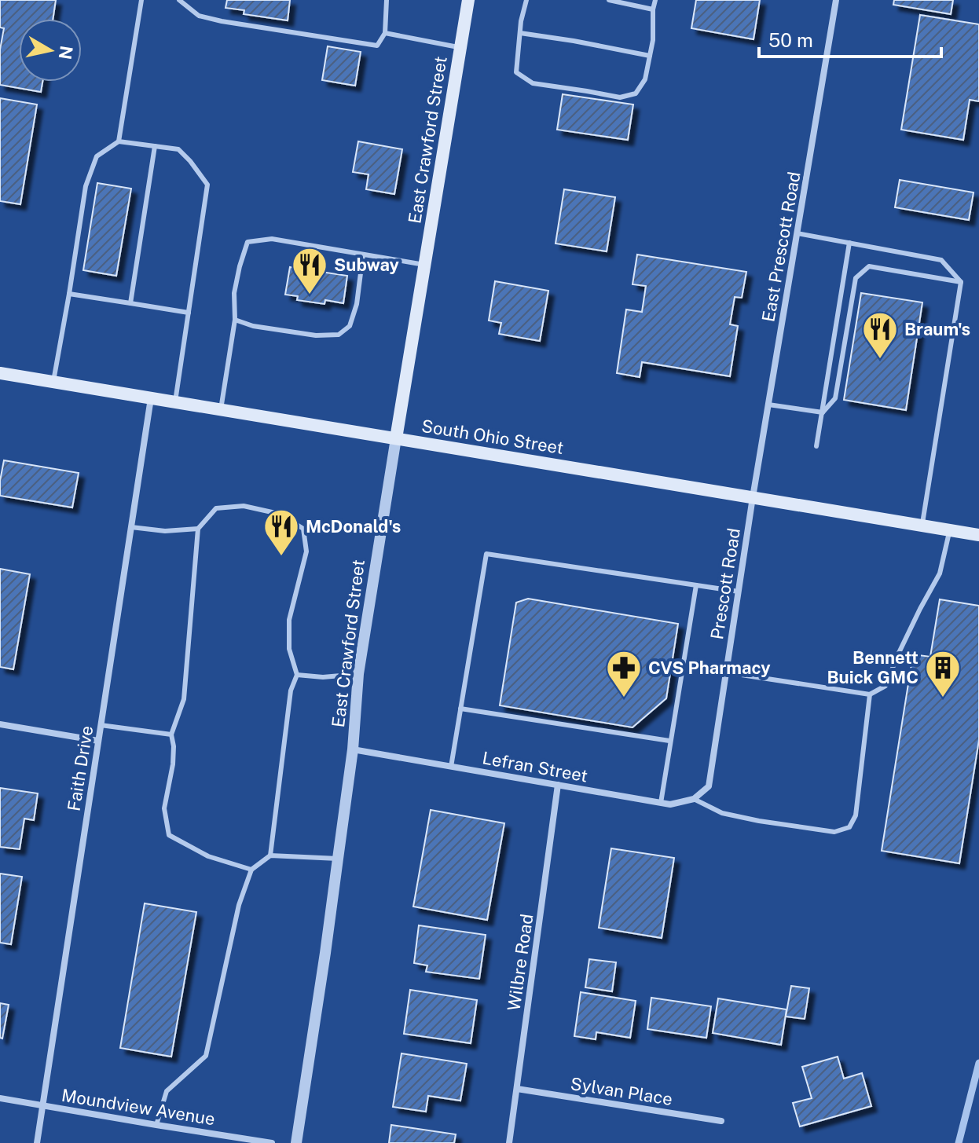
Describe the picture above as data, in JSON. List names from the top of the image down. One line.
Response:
{"streets":{"main road":["East Crawford Street","South Ohio Street"],"street":["East Prescott Road","Prescott Road","Lefran Street","Faith Drive","Wilbre Road","Sylvan Place","Moundview Avenue"]},"crossings":[["East Crawford Street","South Ohio Street"],["East Crawford Street","Lefran Street"],["East Prescott Road","South Ohio Street"],["East Prescott Road","Prescott Road"],["South Ohio Street","Prescott Road"],["South Ohio Street","Faith Drive"],["Prescott Road","Lefran Street"],["Lefran Street","Wilbre Road"],["Faith Drive","Moundview Avenue"],["Wilbre Road","Sylvan Place"]],"places":{"restaurant":["Subway","Braum's","McDonald's"],"pharmacy":["CVS Pharmacy"],"building":["Bennett Buick GMC"]},"scale_bar":"50 m","north":"right"}
